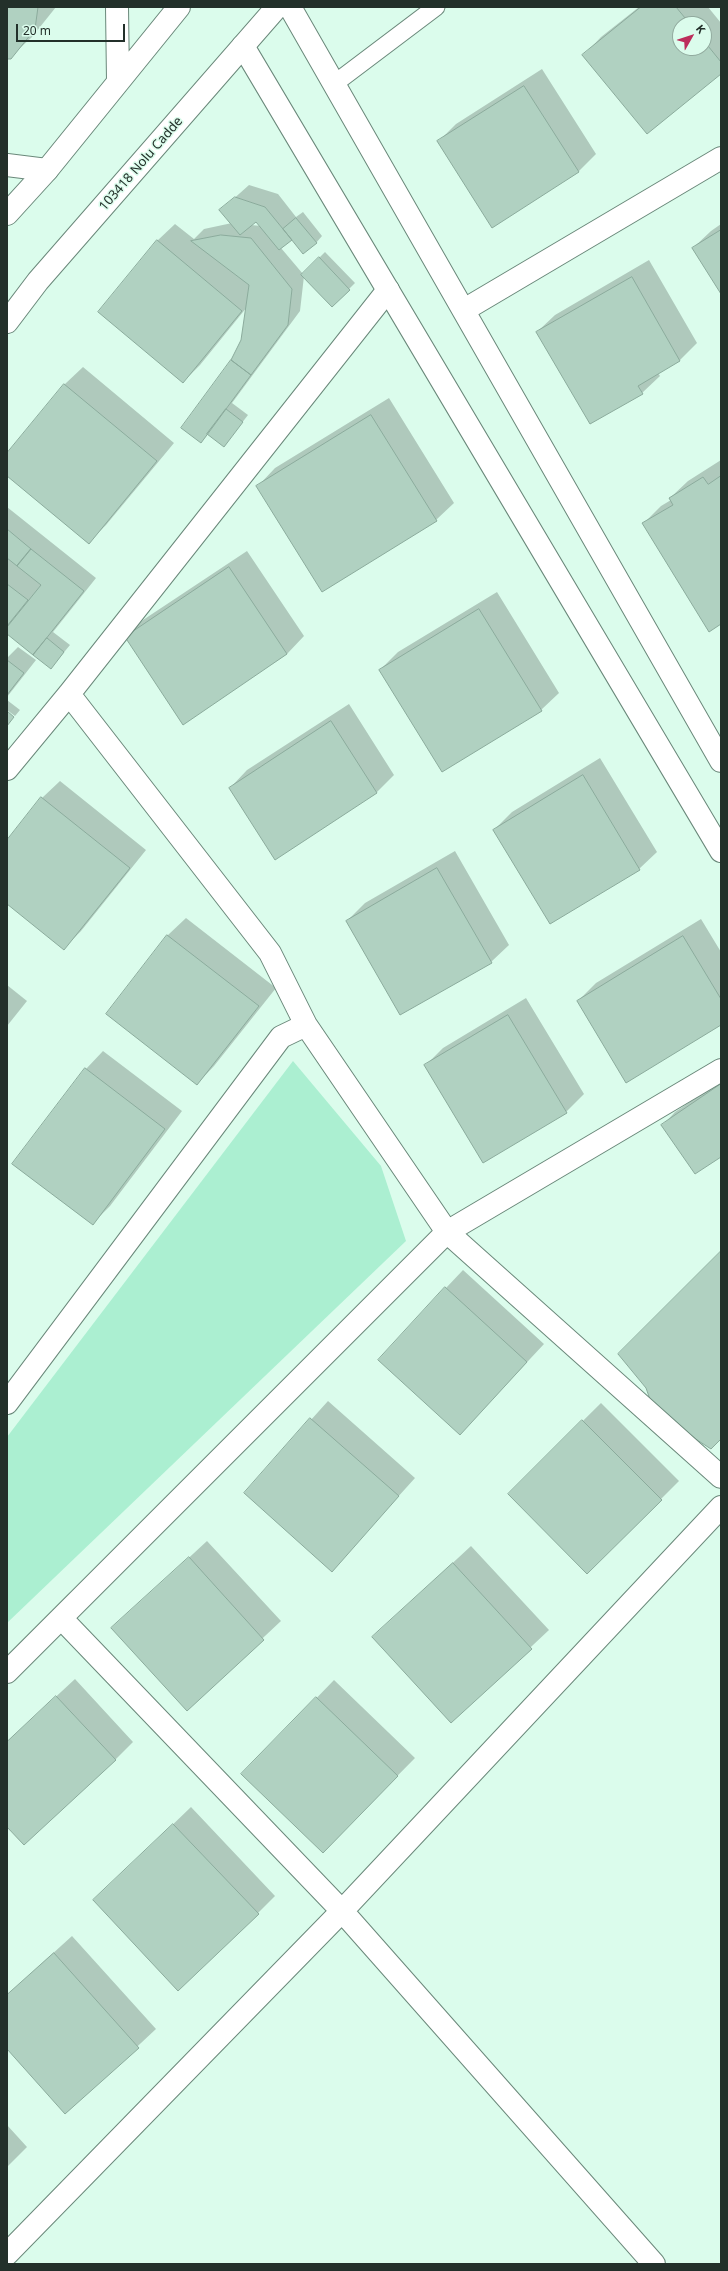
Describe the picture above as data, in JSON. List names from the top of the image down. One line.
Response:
{"streets":{"street":["103418 Nolu Cadde"]},"scale_bar":"20 m","north":"top right"}
